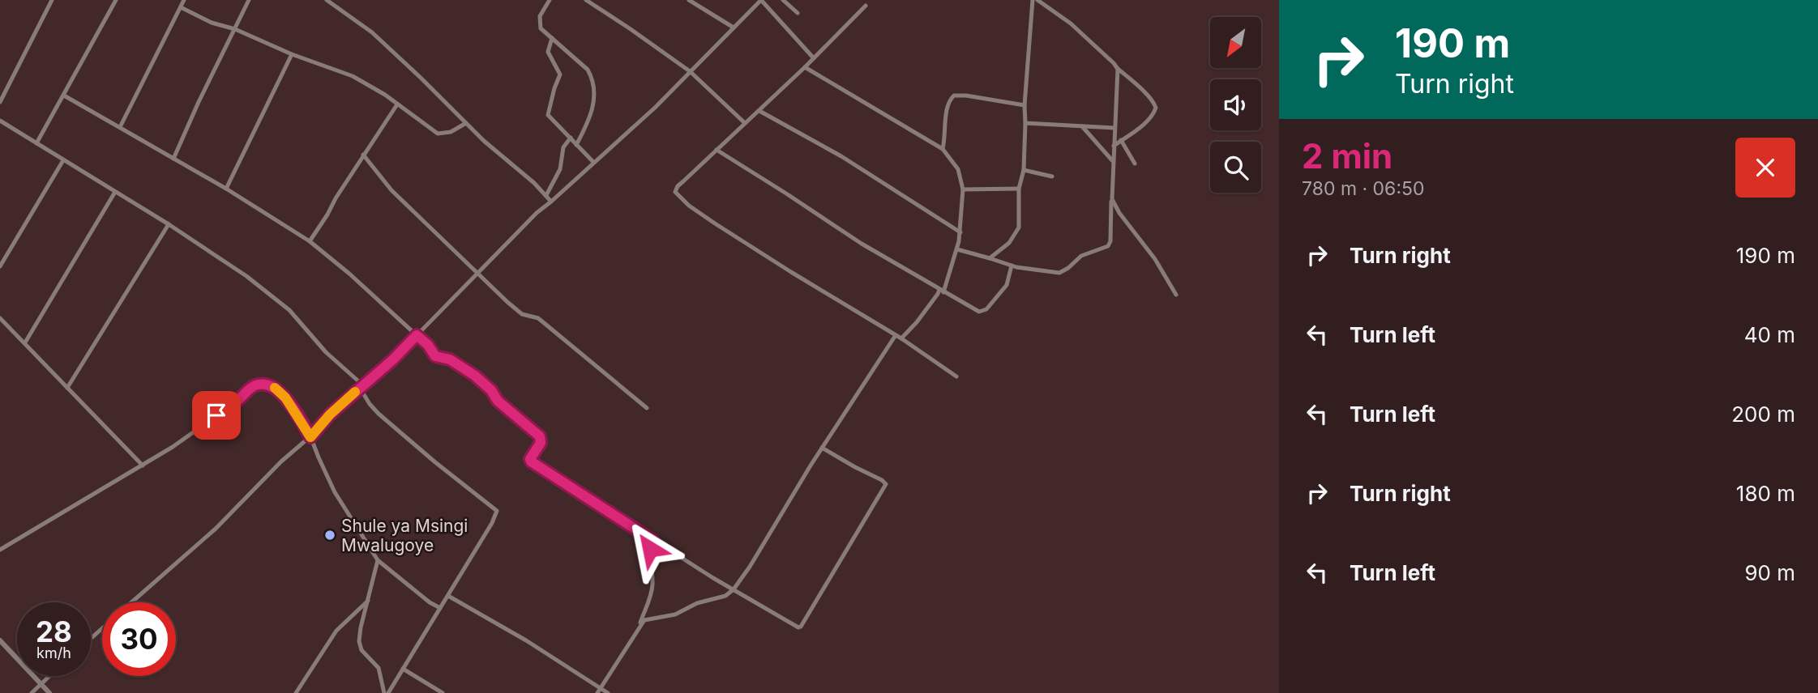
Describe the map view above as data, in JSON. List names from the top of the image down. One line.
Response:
{"places":["Shule ya Msingi Mwalugoye"],"north":"bottom left","page":{"turn":["190 m","Turn right"],"heading":["2 min","780 m · 06:50"],"list":[{"name":"Turn right","value":"190 m"},{"name":"Turn left","value":"40 m"},{"name":"Turn left","value":"200 m"},{"name":"Turn right","value":"180 m"},{"name":"Turn left","value":"90 m"}],"speed":"28 km/h","limit":"30"}}
